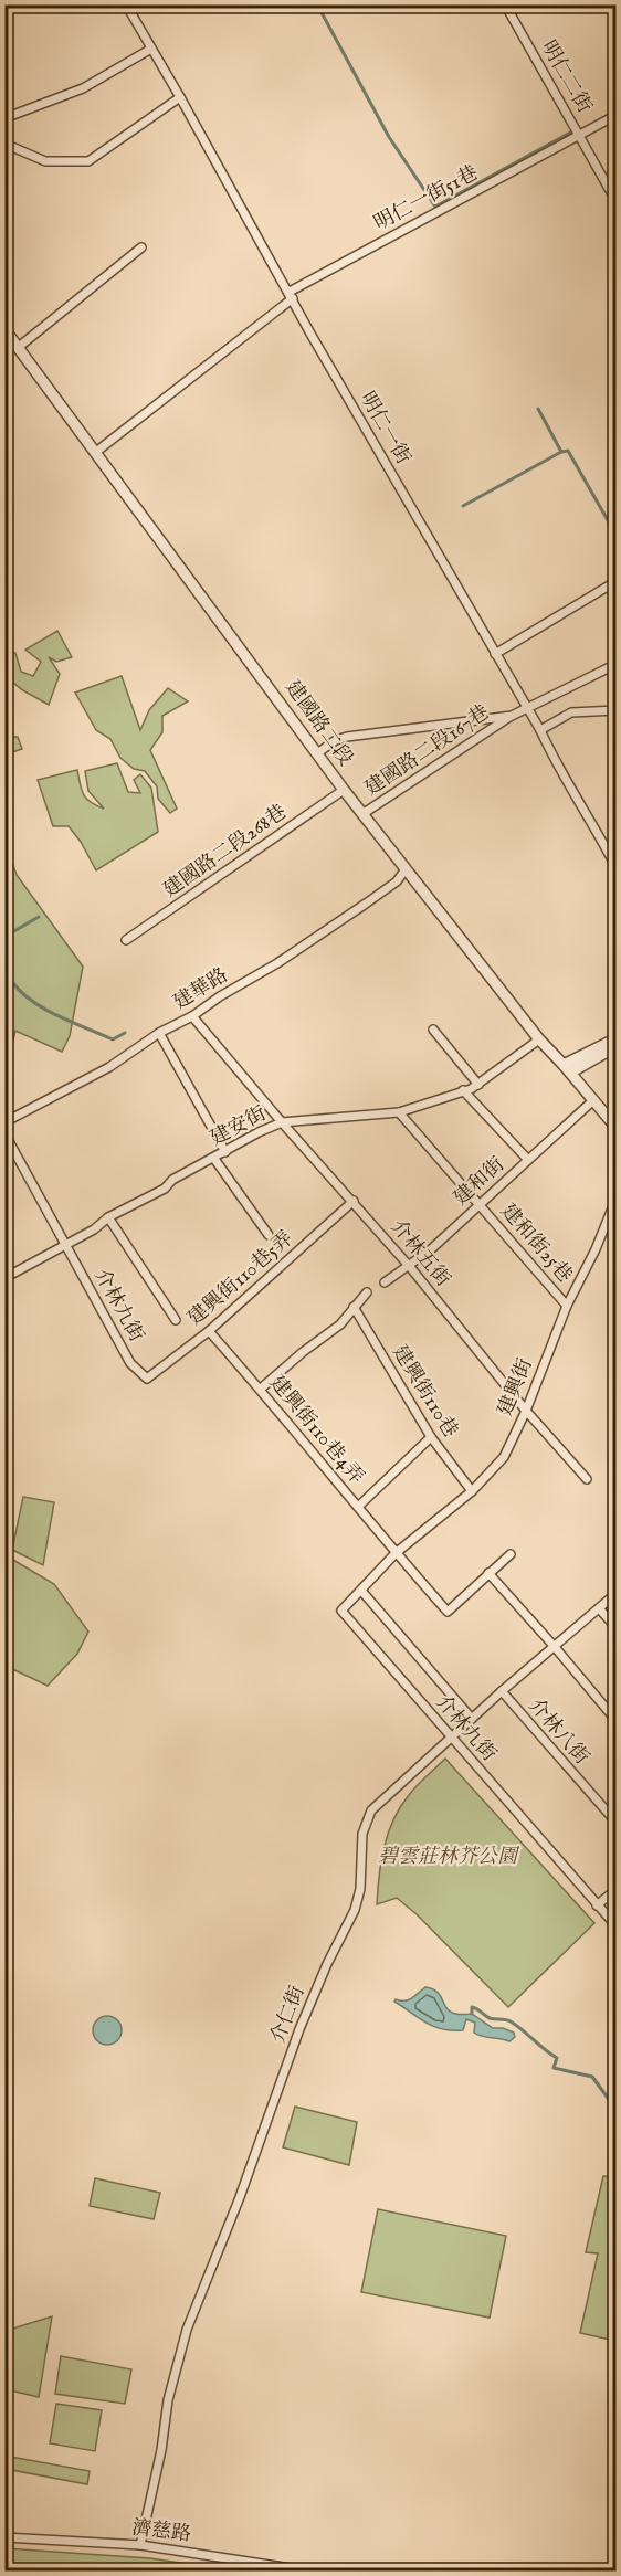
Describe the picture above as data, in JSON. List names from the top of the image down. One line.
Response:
{"streets":{"street":["明仁二街","明仁一街51巷","明仁一街","建國路二段","建國路二段167巷","建國路二段268巷","建華路","建安街","建和街","建和街25巷","介林五街","建興街110巷5弄","介林九街","建興街","建興街110巷","建興街110巷4弄","介林八街","介仁街","濟慈路"]},"crossings":[["明仁二街","明仁一街51巷"],["明仁一街51巷","明仁一街"],["明仁一街51巷","建國路二段"],["明仁一街","建國路二段167巷"],["建國路二段","建國路二段167巷"],["建國路二段","建國路二段268巷"],["建國路二段","建華路"],["建國路二段","建安街"],["建國路二段","建和街"],["建華路","介林五街"],["建安街","建和街25巷"],["建安街","介林五街"],["建安街","介林九街"],["建和街","建和街25巷"],["建和街","介林五街"],["建和街25巷","建興街"],["介林五街","建興街110巷5弄"],["介林五街","建興街"],["建興街110巷5弄","介林九街"],["建興街110巷5弄","建興街110巷4弄"],["介林九街","建興街"],["介林九街","建興街110巷4弄"],["介林九街","介仁街"],["建興街","建興街110巷"],["建興街","建興街110巷4弄"],["介林八街","介仁街"],["介仁街","濟慈路"]],"parks":["碧雲莊林芥公園"]}
